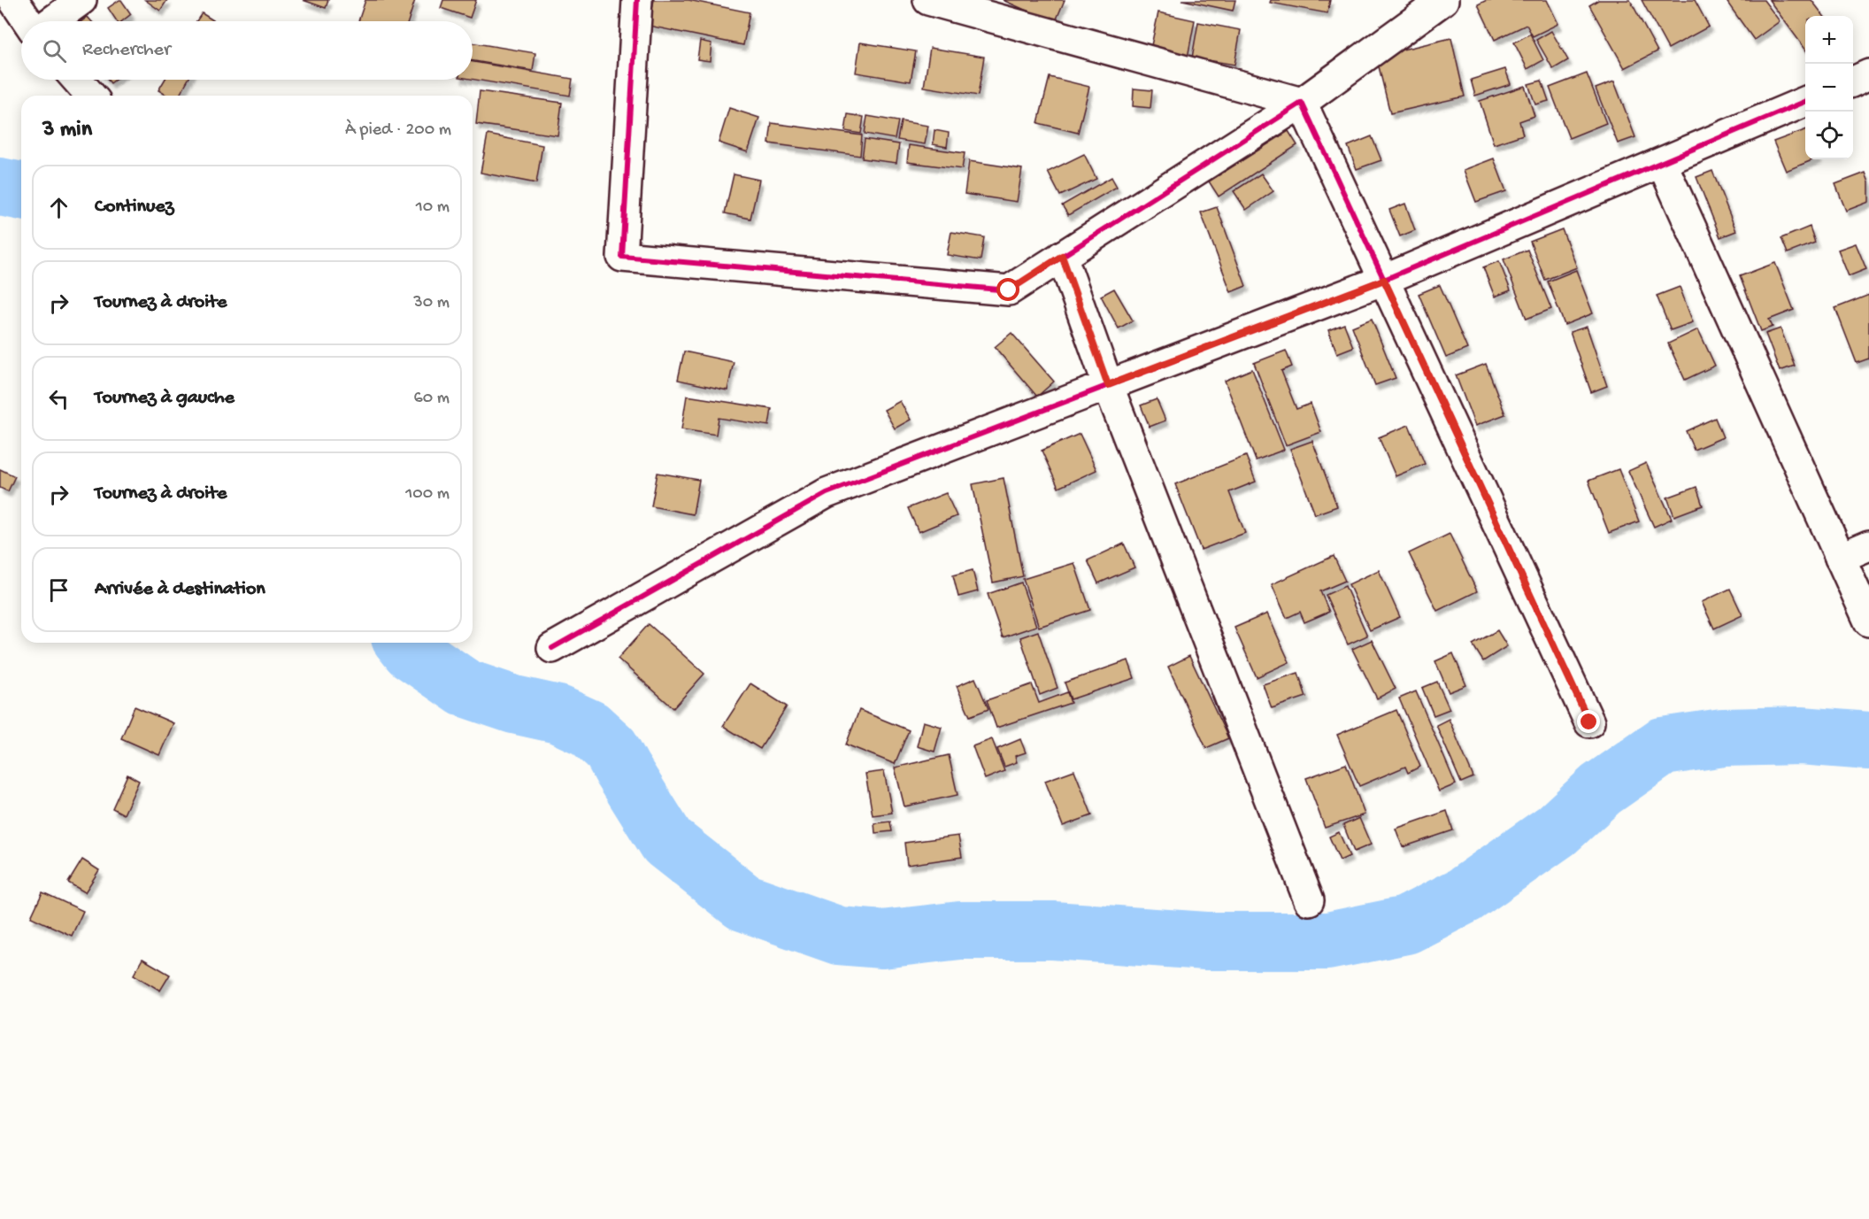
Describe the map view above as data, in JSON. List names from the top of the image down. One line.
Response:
{"page":{"map_buttons":["+","−"],"search":"Rechercher","heading":["3 min","À pied · 200 m"],"list":[["Continuez","10 m"],["Tournez à droite","30 m"],["Tournez à gauche","60 m"],["Tournez à droite","100 m"],"Arrivée à destination"]}}
